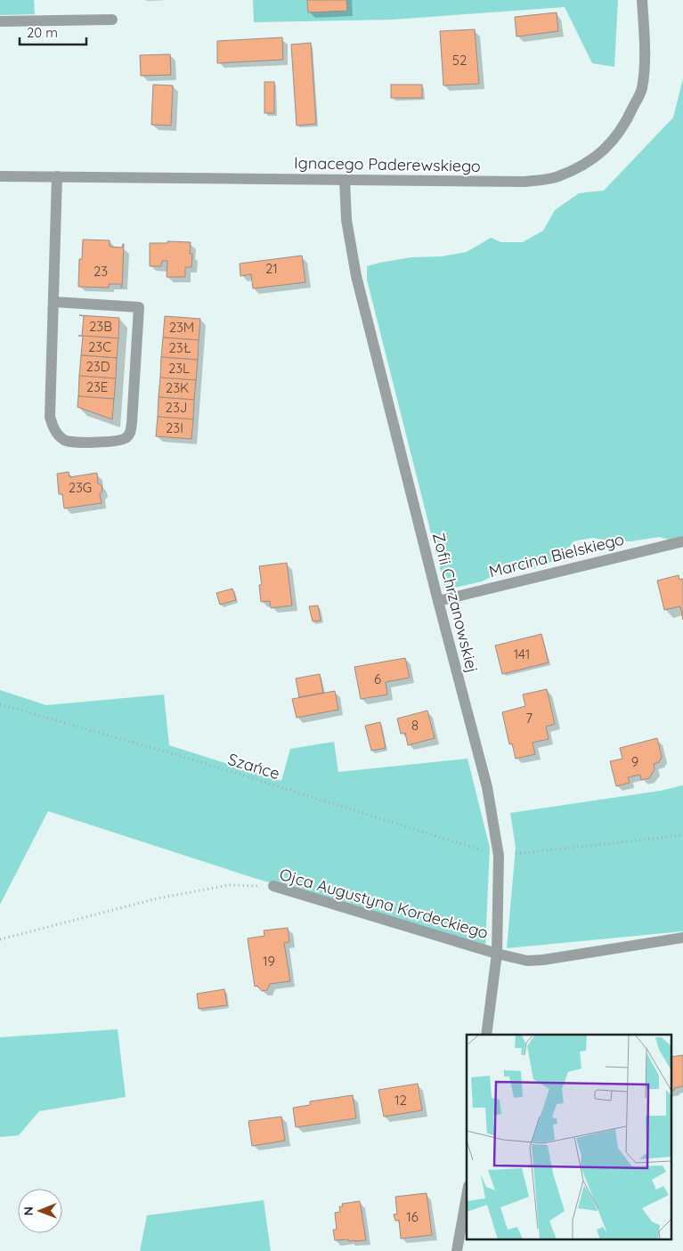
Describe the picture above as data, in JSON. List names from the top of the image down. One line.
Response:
{"streets":{"street":["Ignacego Paderewskiego","Marcina Bielskiego","Zofii Chrzanowskiej","Ojca Augustyna Kordeckiego"],"path":["Szańce"]},"crossings":[["Ignacego Paderewskiego","Zofii Chrzanowskiej"],["Marcina Bielskiego","Zofii Chrzanowskiej"],["Zofii Chrzanowskiej","Szańce"],["Zofii Chrzanowskiej","Ojca Augustyna Kordeckiego"]],"house_numbers":["52","21","23","23B","23M","23C","23Ł","23D","23L","23E","23K","23J","23I","23G","141","6","7","8","9","19","12","16"],"scale_bar":"20 m","north":"left"}
